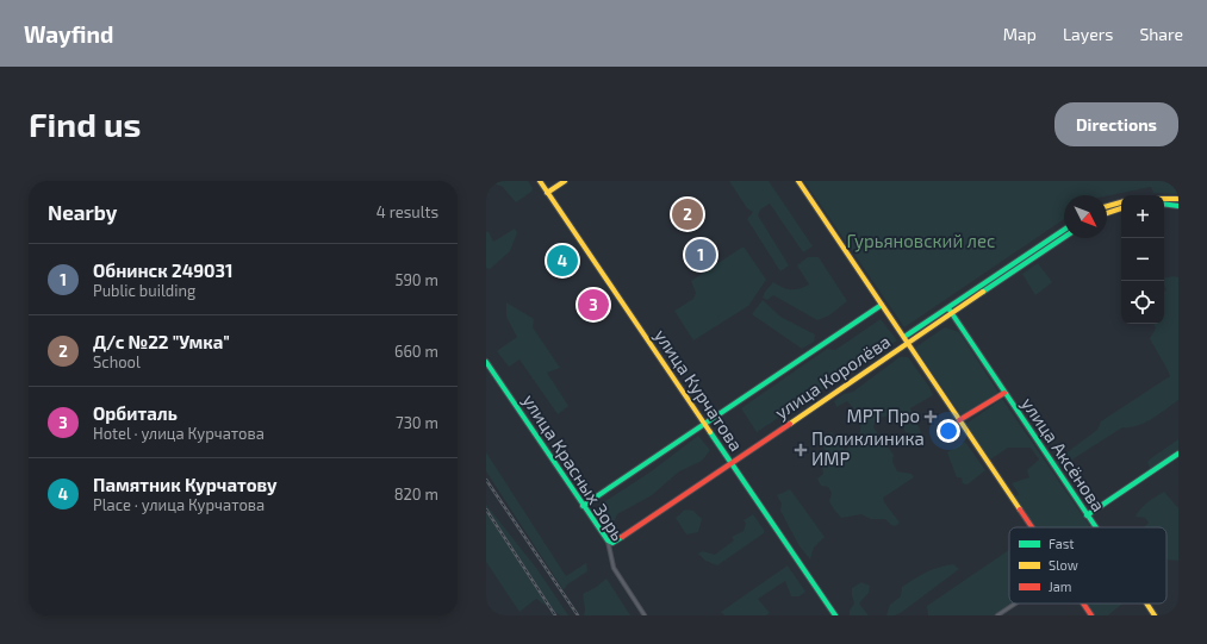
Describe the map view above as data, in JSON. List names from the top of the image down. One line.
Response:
{"streets":{"main road":["улица Королёва","улица Курчатова","улица Аксёнова","улица Красных Зорь"]},"crossings":[["улица Королёва","улица Курчатова"],["улица Королёва","улица Аксёнова"],["улица Королёва","улица Красных Зорь"]],"parks":["Гурьяновский лес"],"places":{"health":["МРТ Про","Поликлиника ИМР"]},"legend":["Fast","Slow","Jam"],"north":"bottom right","page":{"header":"Wayfind","nav":["Map","Layers","Share"],"buttons":"Directions","title":"Find us","heading":["Nearby","4 results"],"map_buttons":["+","−"],"pins":["2","1","4","3"],"list":[{"mark":"1","name":"Обнинск 249031","note":"Public building","value":"590 m"},{"mark":"2","name":"Д/с №22 \"Умка\"","note":"School","value":"660 m"},{"mark":"3","name":"Орбиталь","note":"Hotel · улица Курчатова","value":"730 m"},{"mark":"4","name":"Памятник Курчатову","note":"Place · улица Курчатова","value":"820 m"}]}}
